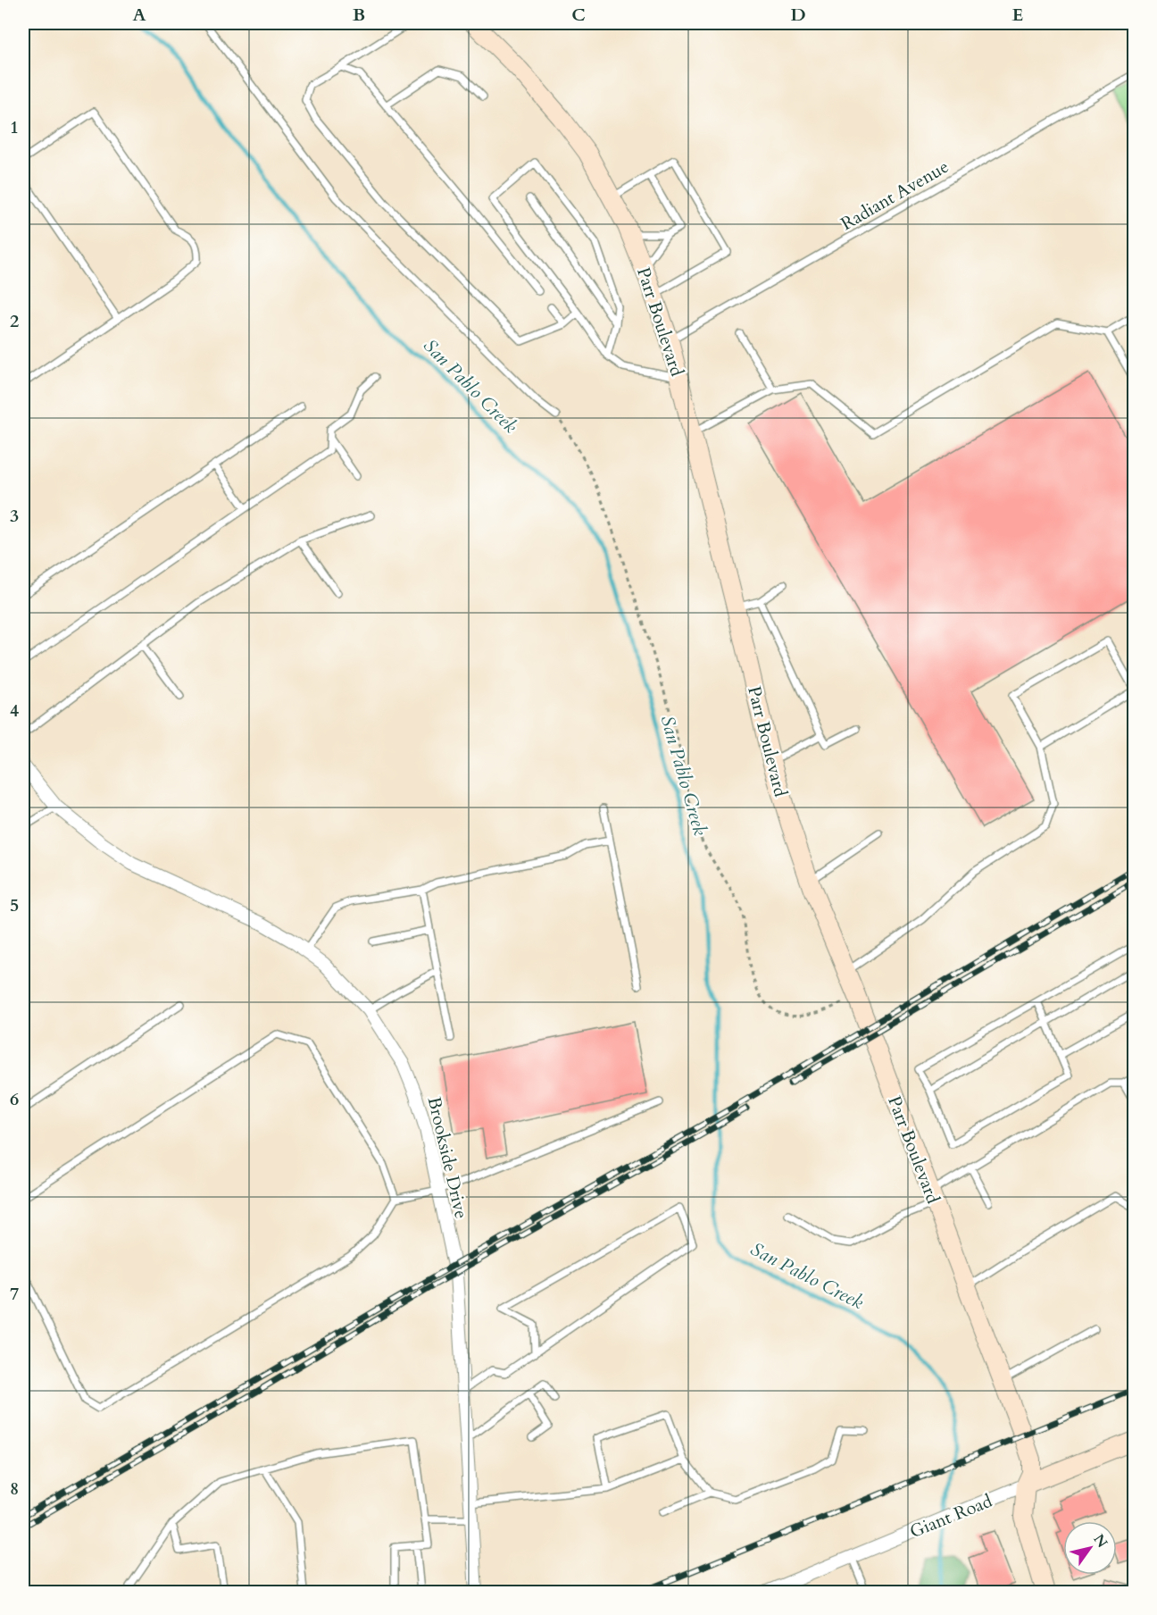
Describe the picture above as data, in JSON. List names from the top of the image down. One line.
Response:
{"streets":{"street":["Parr Boulevard","Brookside Drive","Giant Road"],"lane":["Radiant Avenue"]},"crossings":[["Radiant Avenue","Parr Boulevard"],["Parr Boulevard","Giant Road"]],"water":["San Pablo Creek"],"north":"top right","grid":{"columns":["A","B","C","D","E"],"rows":["1","2","3","4","5","6","7","8"]}}
